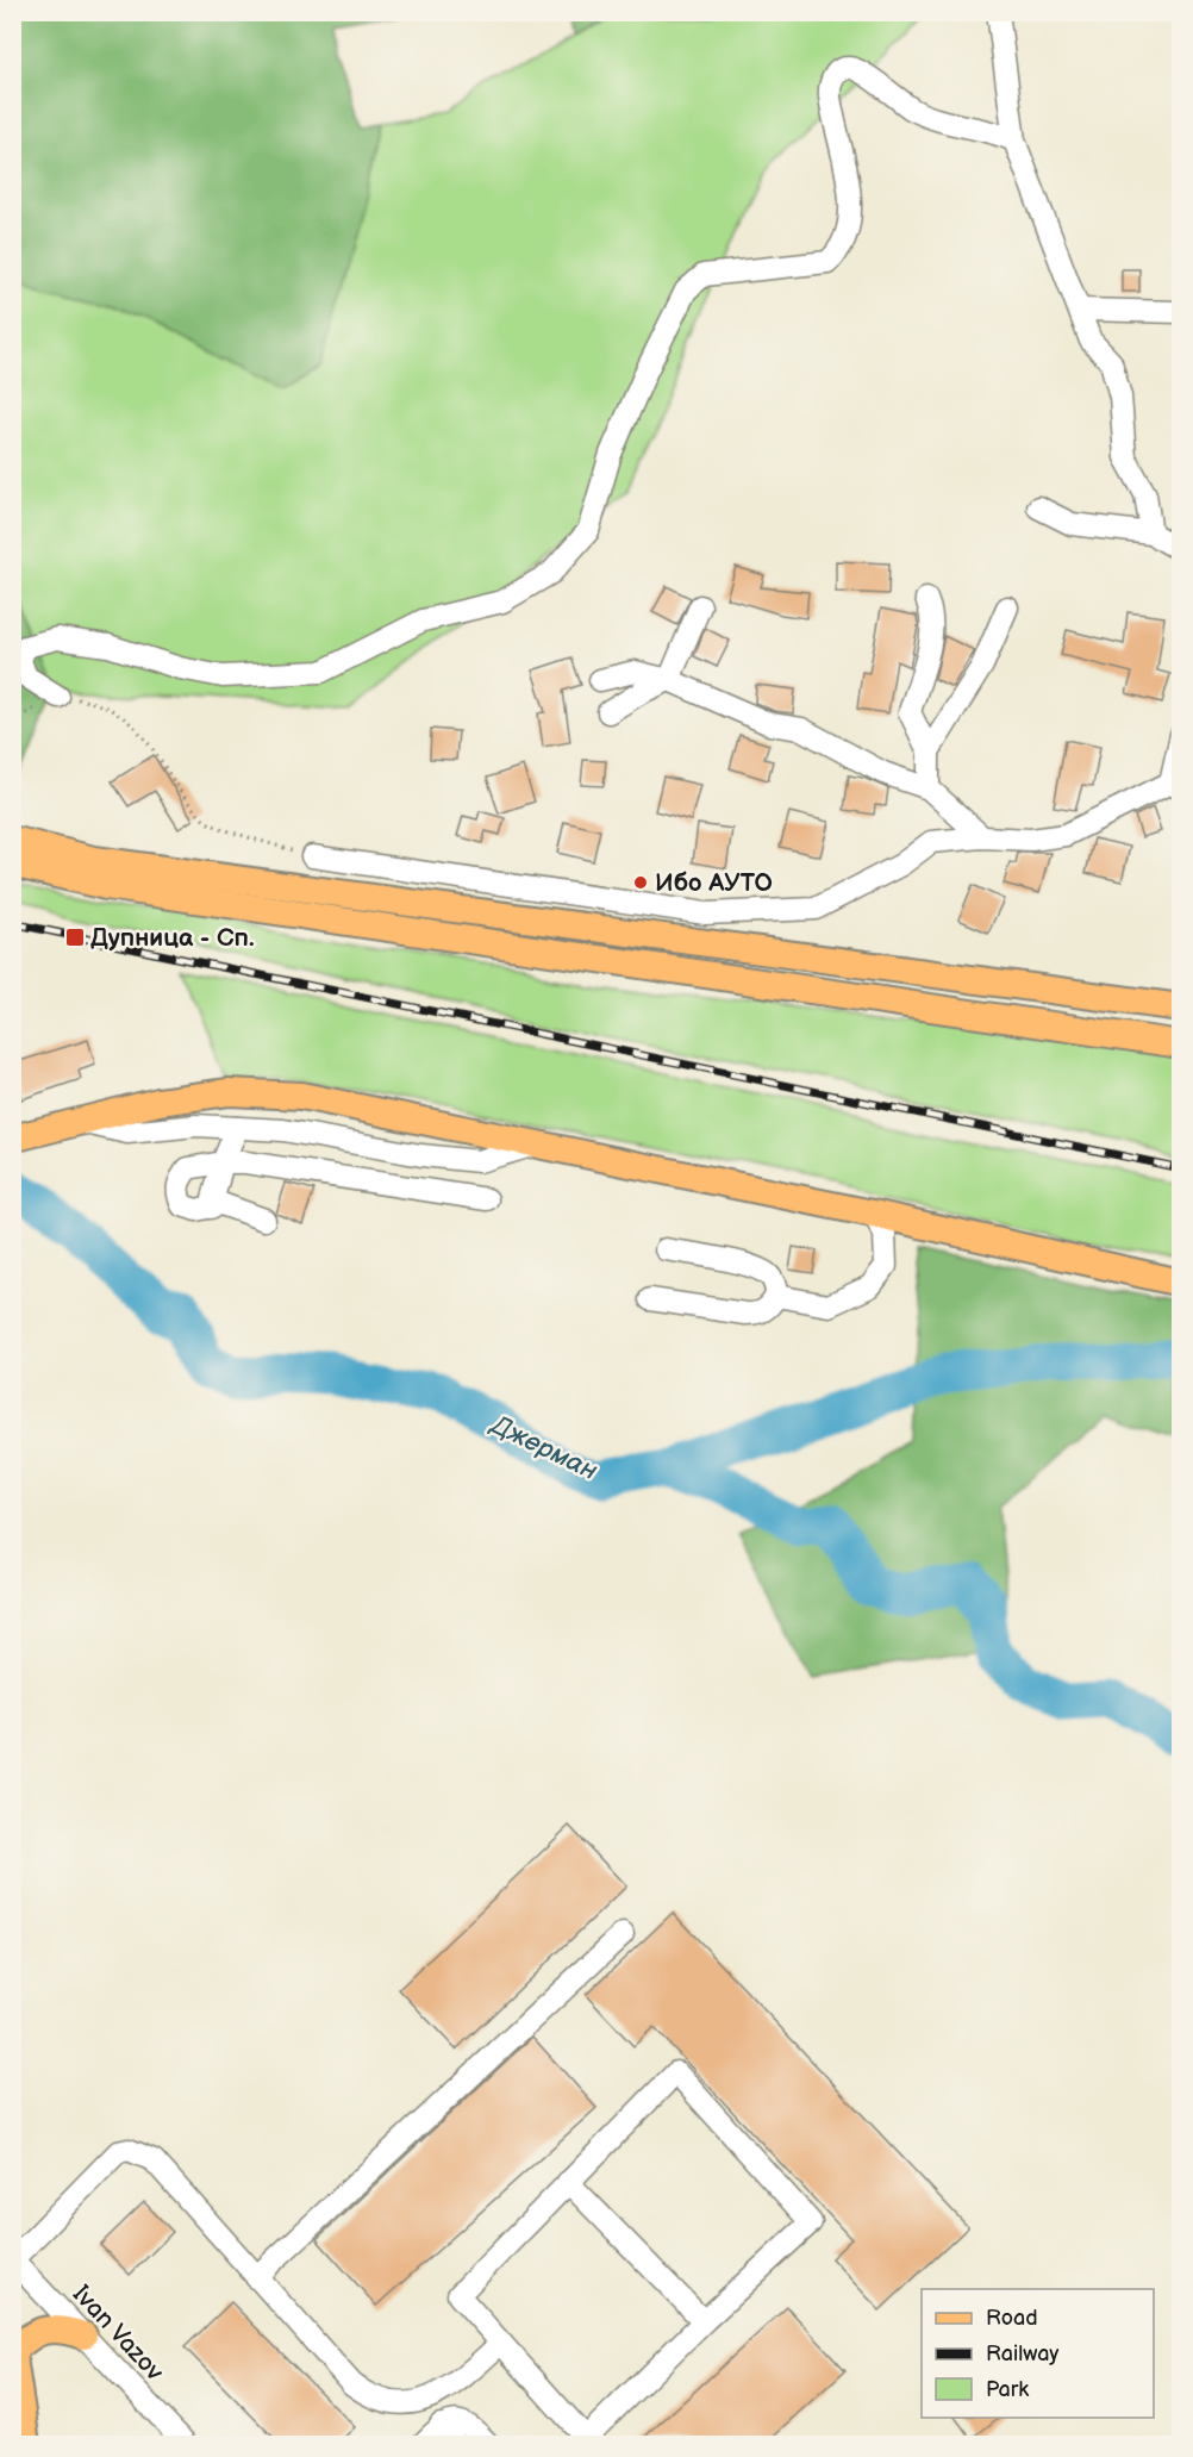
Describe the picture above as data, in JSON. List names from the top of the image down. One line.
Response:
{"streets":{"street":["Ivan Vazov"]},"water":["Джерман"],"places":{"other":["Ибо АУТО"],"transit":["Дупница - Сп."]},"legend":["Road","Railway","Park"]}
